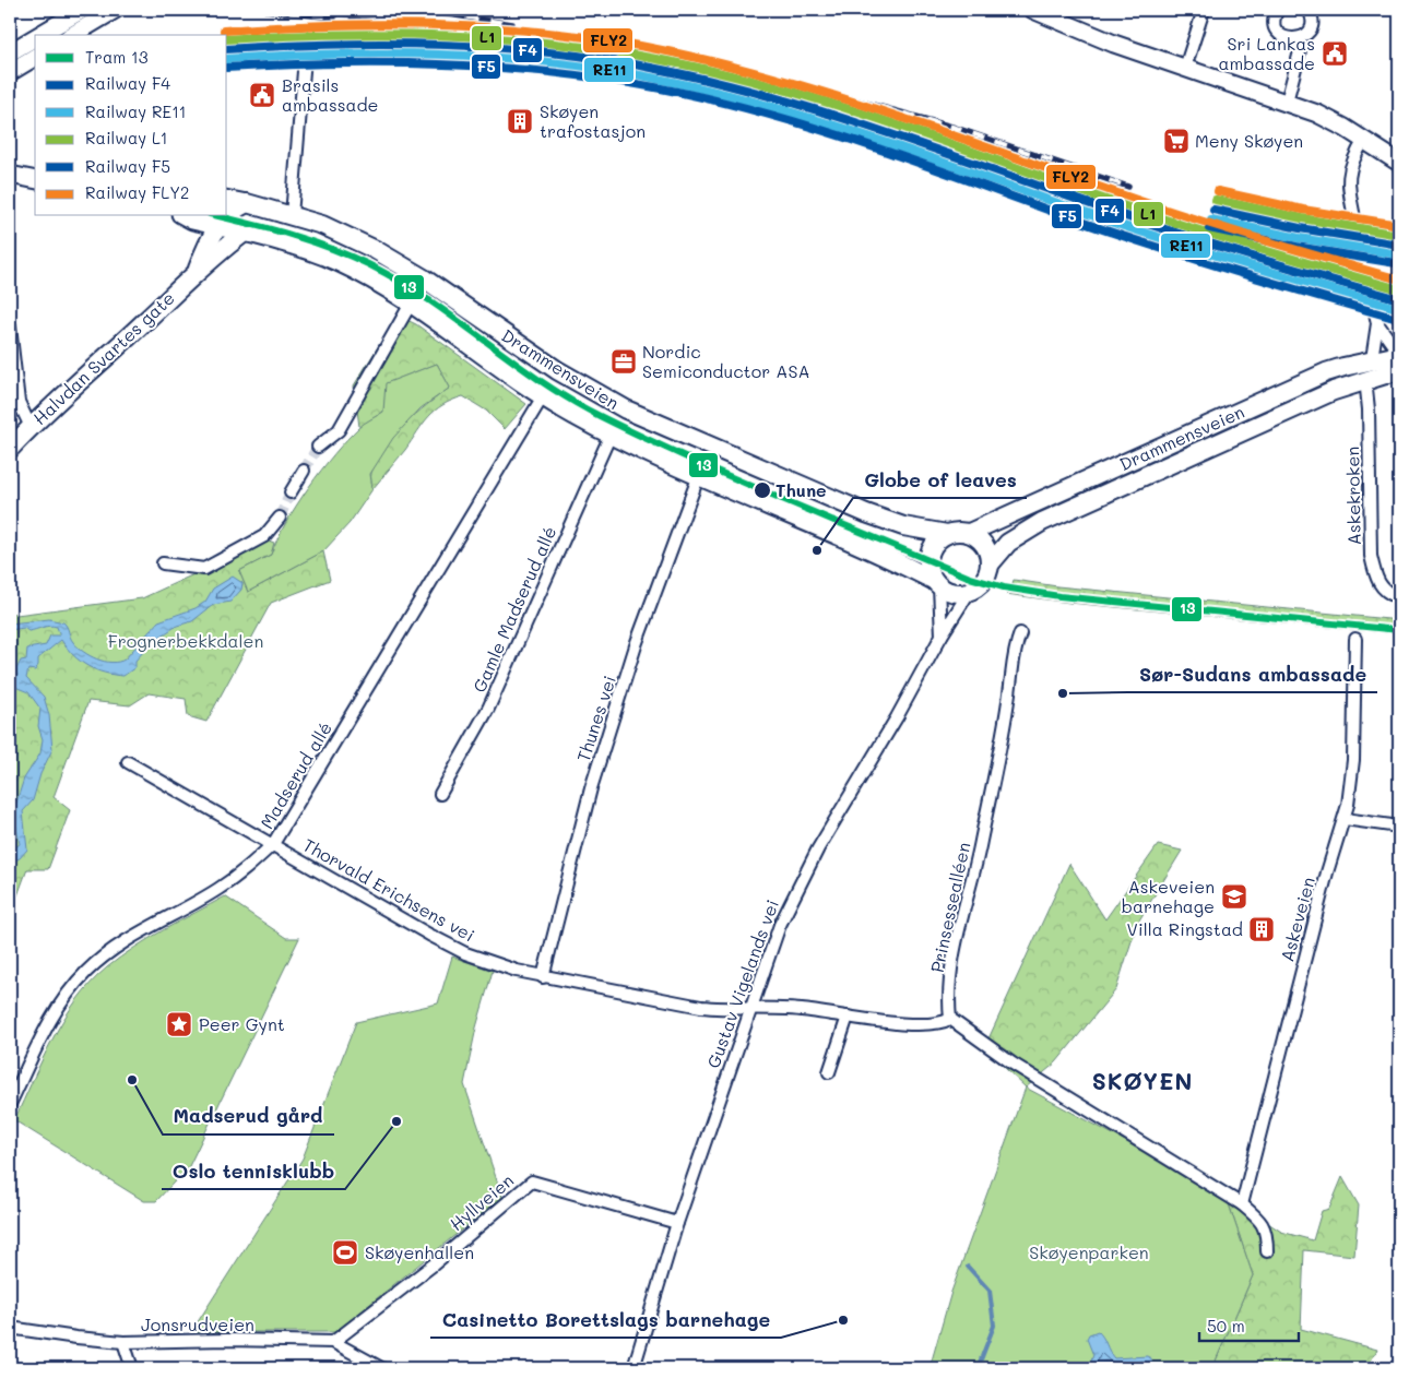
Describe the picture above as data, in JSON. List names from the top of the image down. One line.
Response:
{"streets":{"main road":["Halvdan Svartes gate","Drammensveien"],"street":["Askekroken","Gamle Madserud allé","Thunes vei","Madserud allé","Thorvald Erichsens vei","Prinsessealléen","Askeveien","Gustav Vigelands vei","Hyllveien","Jonsrudveien"]},"crossings":[["Halvdan Svartes gate","Drammensveien"],["Drammensveien","Askekroken"],["Drammensveien","Gamle Madserud allé"],["Drammensveien","Thunes vei"],["Drammensveien","Madserud allé"],["Drammensveien","Gustav Vigelands vei"],["Thunes vei","Thorvald Erichsens vei"],["Madserud allé","Thorvald Erichsens vei"],["Thorvald Erichsens vei","Prinsessealléen"],["Thorvald Erichsens vei","Gustav Vigelands vei"],["Gustav Vigelands vei","Hyllveien"],["Hyllveien","Jonsrudveien"]],"districts":["SKØYEN"],"parks":["Frognerbekkdalen","Skøyenparken"],"places":{"public building":["Sri Lankas ambassade","Brasils ambassade"],"building":["Skøyen trafostasjon","Villa Ringstad"],"supermarket":["Meny Skøyen"],"office":["Nordic Semiconductor ASA"],"other":["Thune","Globe of leaves","Sør-Sudans ambassade","Madserud gård","Oslo tennisklubb","Casinetto Borettslags barnehage"],"school or university":["Askeveien barnehage"],"place":["Peer Gynt"],"sports":["Skøyenhallen"]},"lines":["rail line FLY2","rail line L1","rail line F4","rail line RE11","rail line F5","tram line 13"],"legend":["Tram 13","Railway F4","Railway RE11","Railway L1","Railway F5","Railway FLY2"],"scale_bar":"50 m"}
